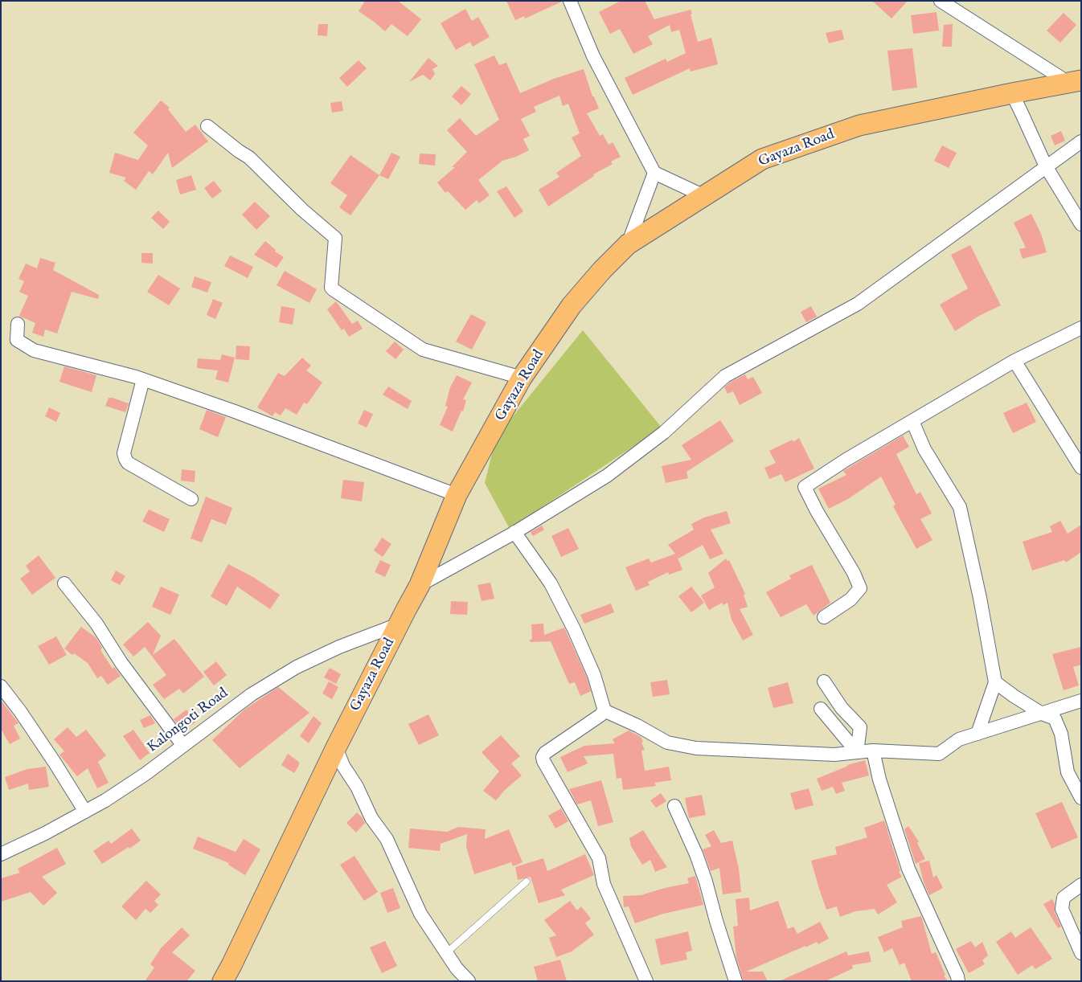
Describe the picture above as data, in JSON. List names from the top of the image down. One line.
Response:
{"streets":{"main road":["Gayaza Road"],"street":["Kalongoti Road"]},"crossings":[["Gayaza Road","Kalongoti Road"]]}
